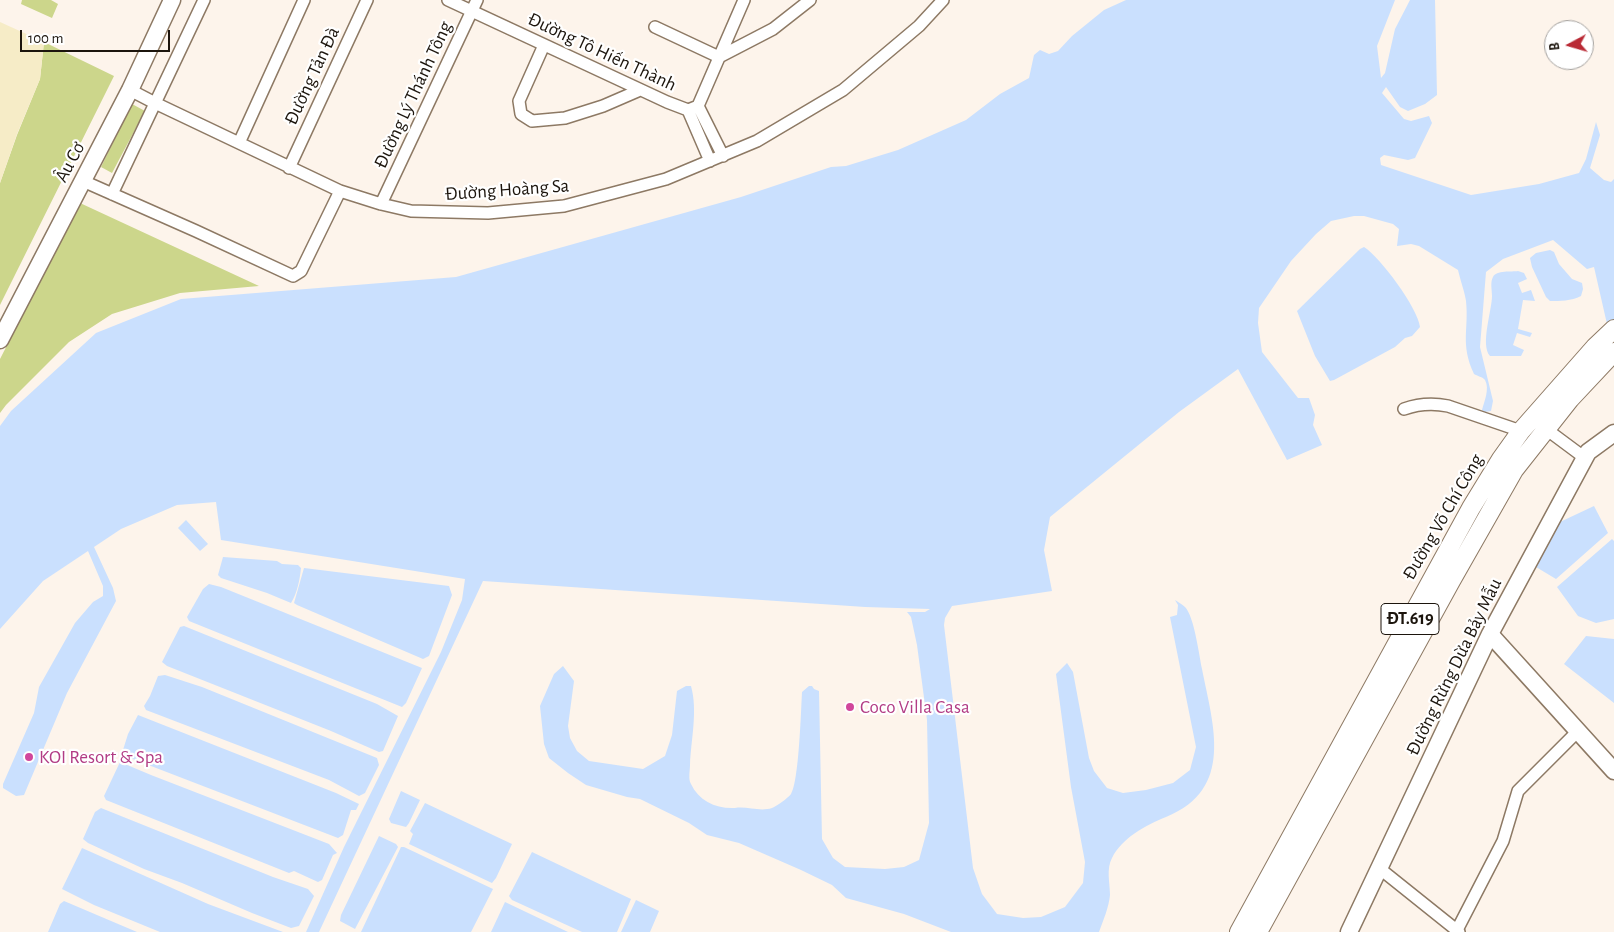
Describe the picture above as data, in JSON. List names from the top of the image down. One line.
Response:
{"streets":{"main road":["Đường Võ Chí Công","ĐT.619"],"street":["Đường Tô Hiến Thành","Đường Tản Đà","Đường Lý Thánh Tông","Âu Cơ","Đường Hoàng Sa","Đường Rừng Dừa Bảy Mẫu"]},"crossings":[["Đường Tô Hiến Thành","Đường Lý Thánh Tông"],["Đường Tô Hiến Thành","Đường Hoàng Sa"],["Đường Tản Đà","Đường Hoàng Sa"],["Đường Lý Thánh Tông","Đường Hoàng Sa"],["Âu Cơ","Đường Hoàng Sa"]],"places":["Coco Villa Casa","KOI Resort & Spa"],"scale_bar":"100 m","north":"left"}
